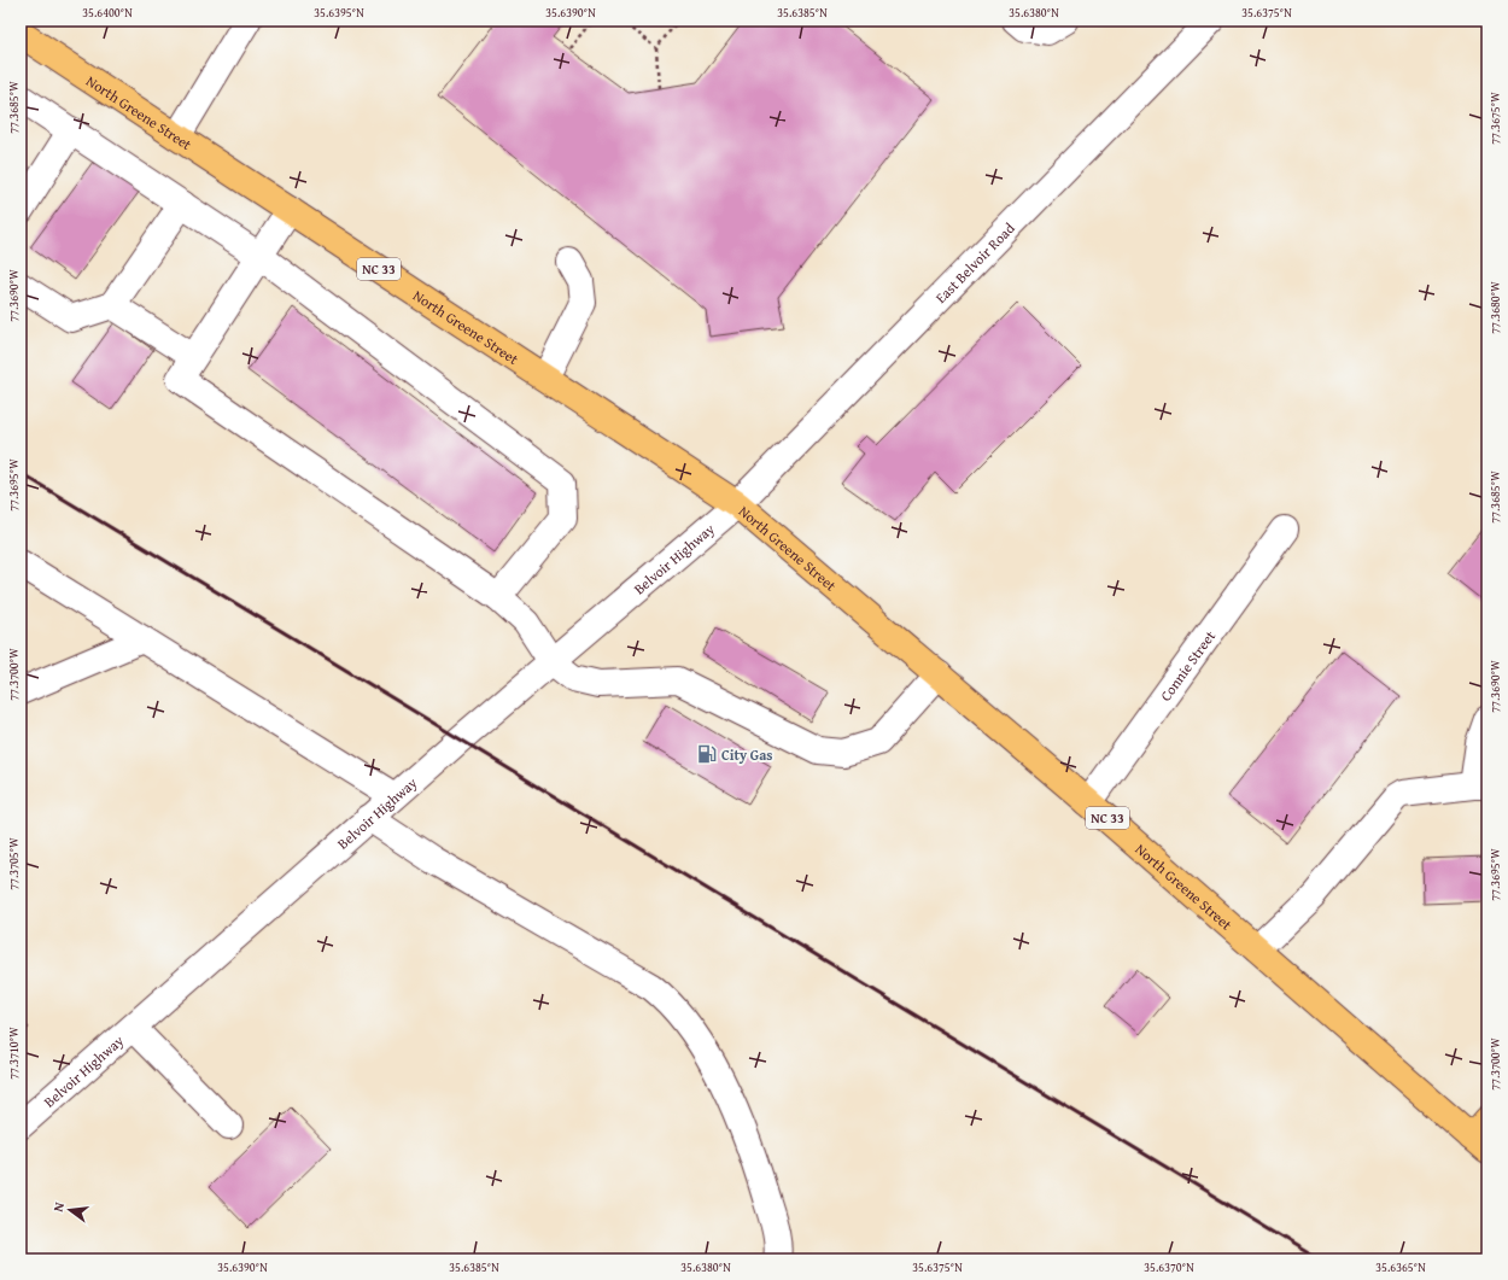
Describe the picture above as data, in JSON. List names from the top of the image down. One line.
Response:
{"streets":{"main road":["North Greene Street","NC 33"],"street":["East Belvoir Road","Belvoir Highway","Connie Street"]},"crossings":[["North Greene Street","East Belvoir Road"],["North Greene Street","Belvoir Highway"],["North Greene Street","Connie Street"],["East Belvoir Road","Belvoir Highway"]],"places":{"fuel station":["City Gas"]},"north":"left","coordinates":["35.6400°N","35.6395°N","35.6390°N","35.6385°N","35.6380°N","35.6375°N","77.3685°W","77.3675°W","77.3690°W","77.3680°W","77.3695°W","77.3700°W","77.3705°W","77.3710°W","35.6370°N","35.6365°N"]}
